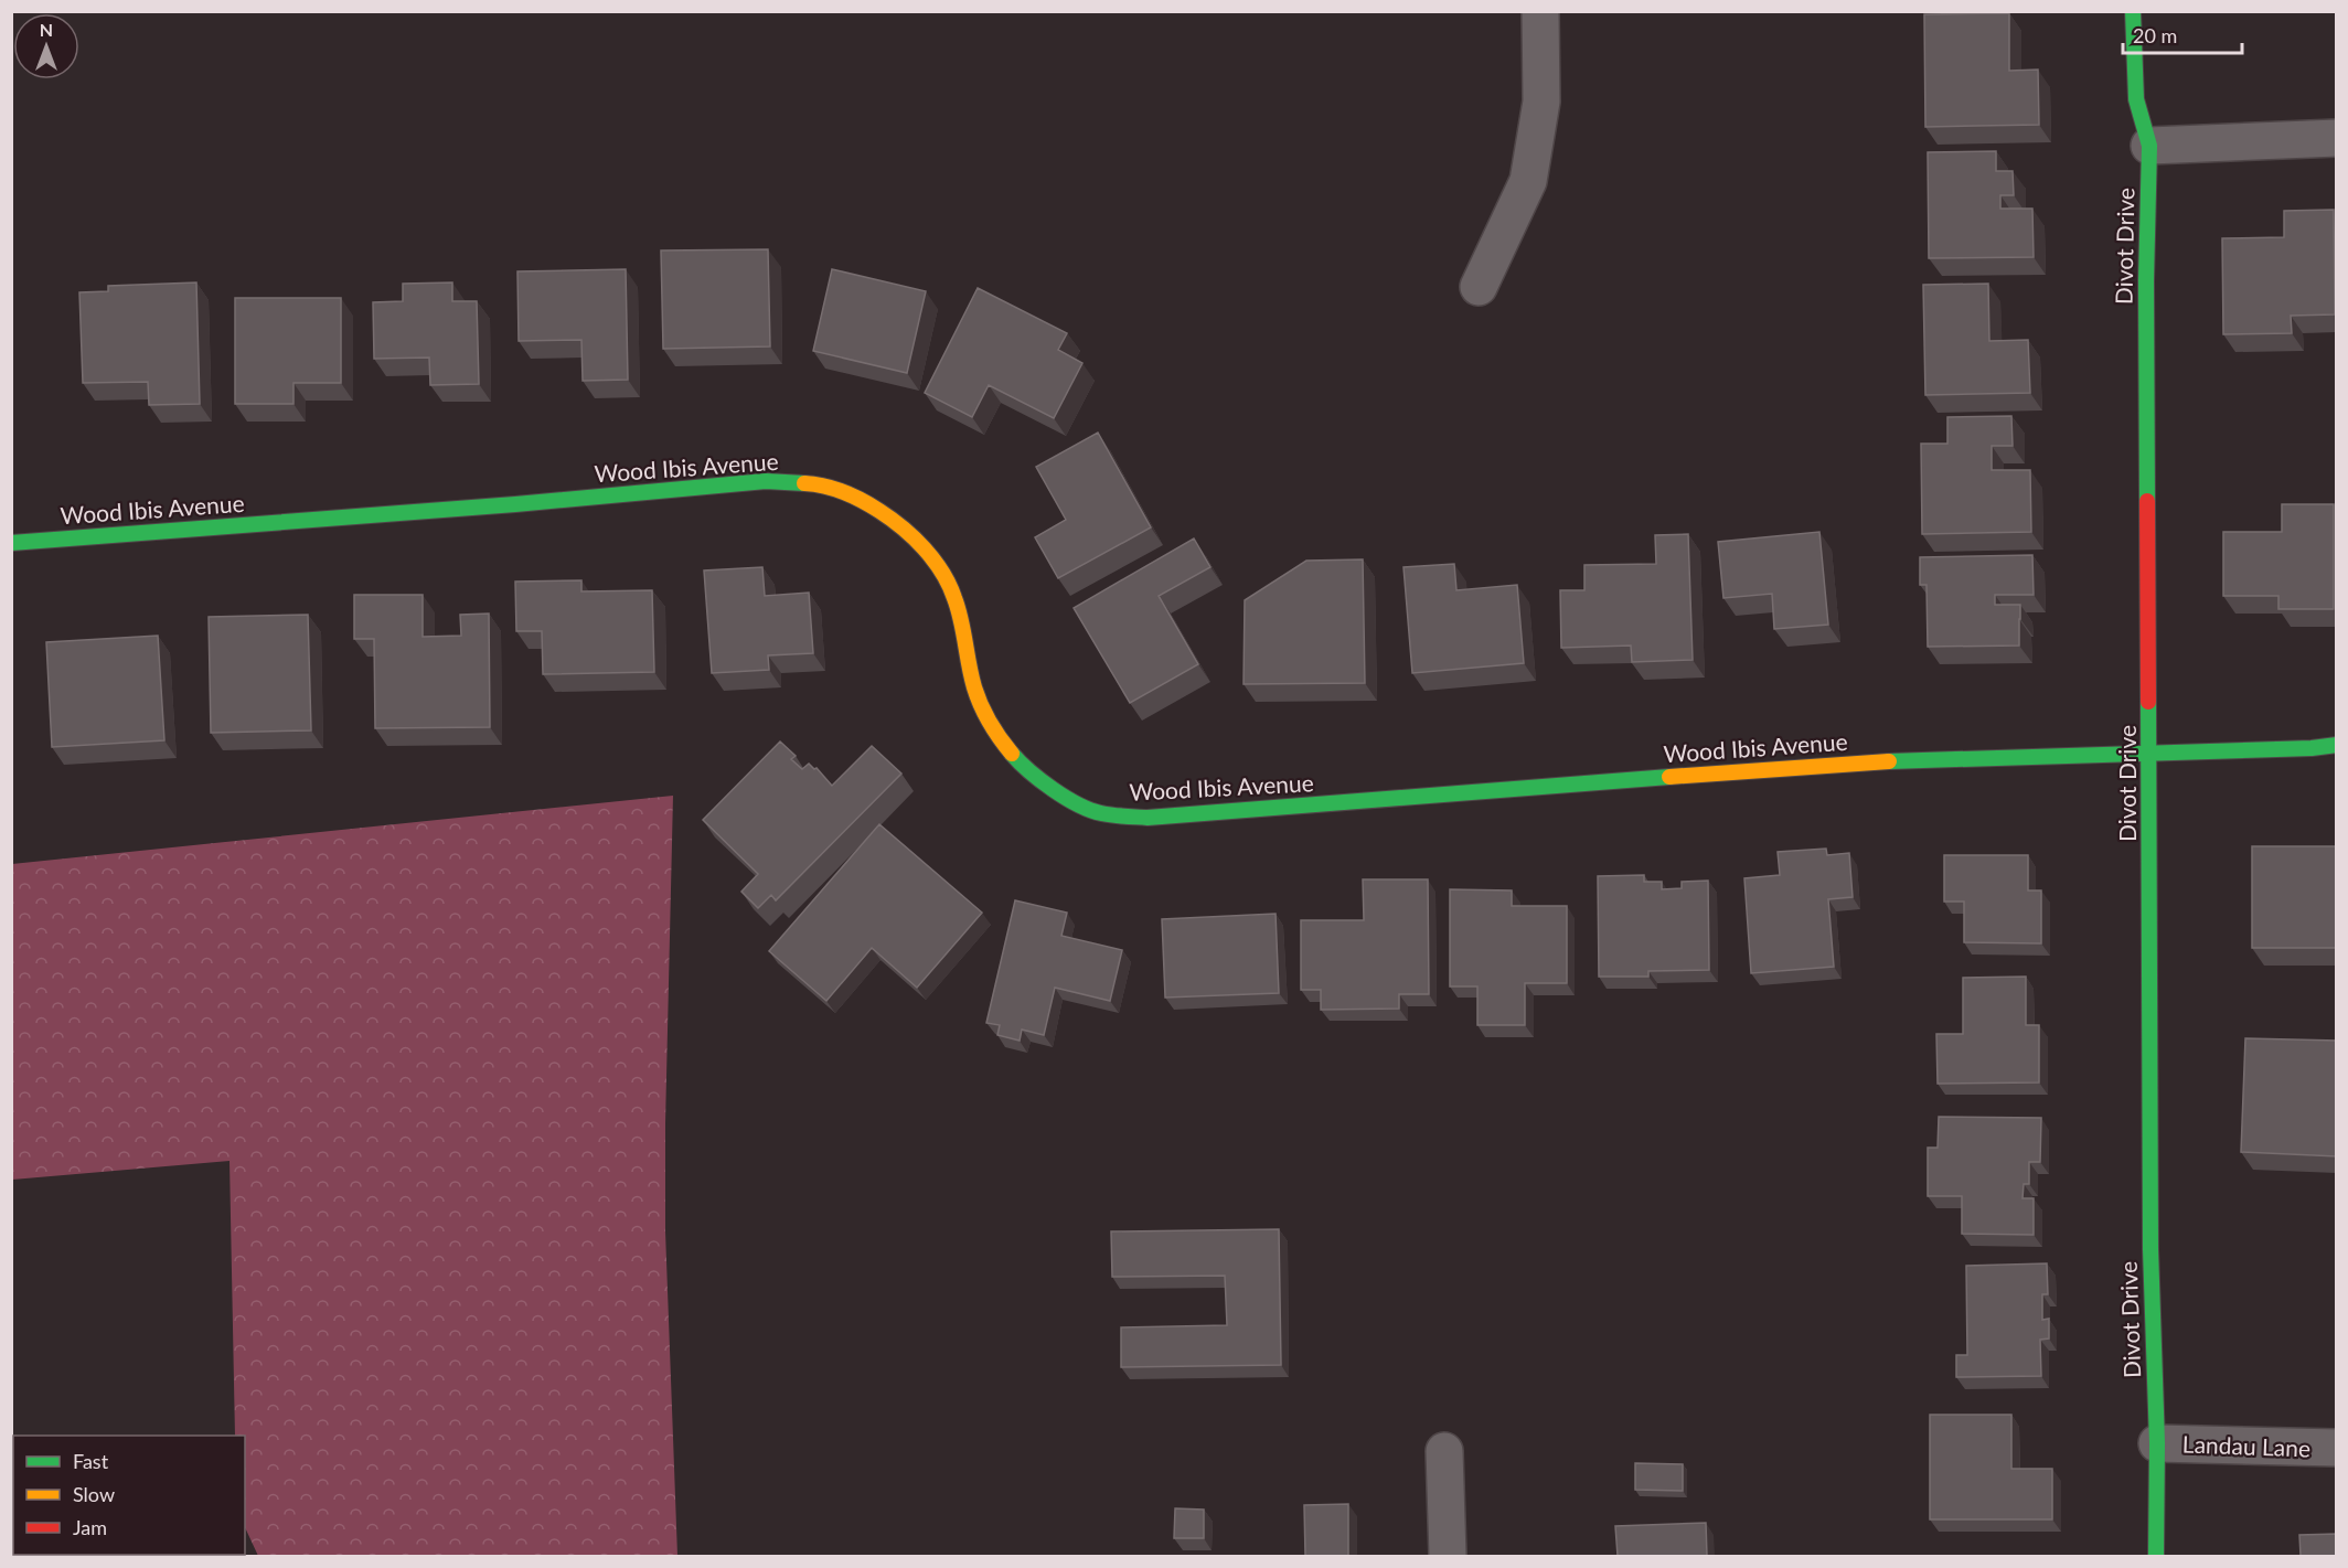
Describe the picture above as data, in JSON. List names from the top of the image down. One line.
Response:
{"streets":{"street":["Divot Drive","Wood Ibis Avenue","Landau Lane"]},"crossings":[["Divot Drive","Wood Ibis Avenue"],["Divot Drive","Landau Lane"]],"legend":["Fast","Slow","Jam"],"scale_bar":"20 m","north":"top"}
